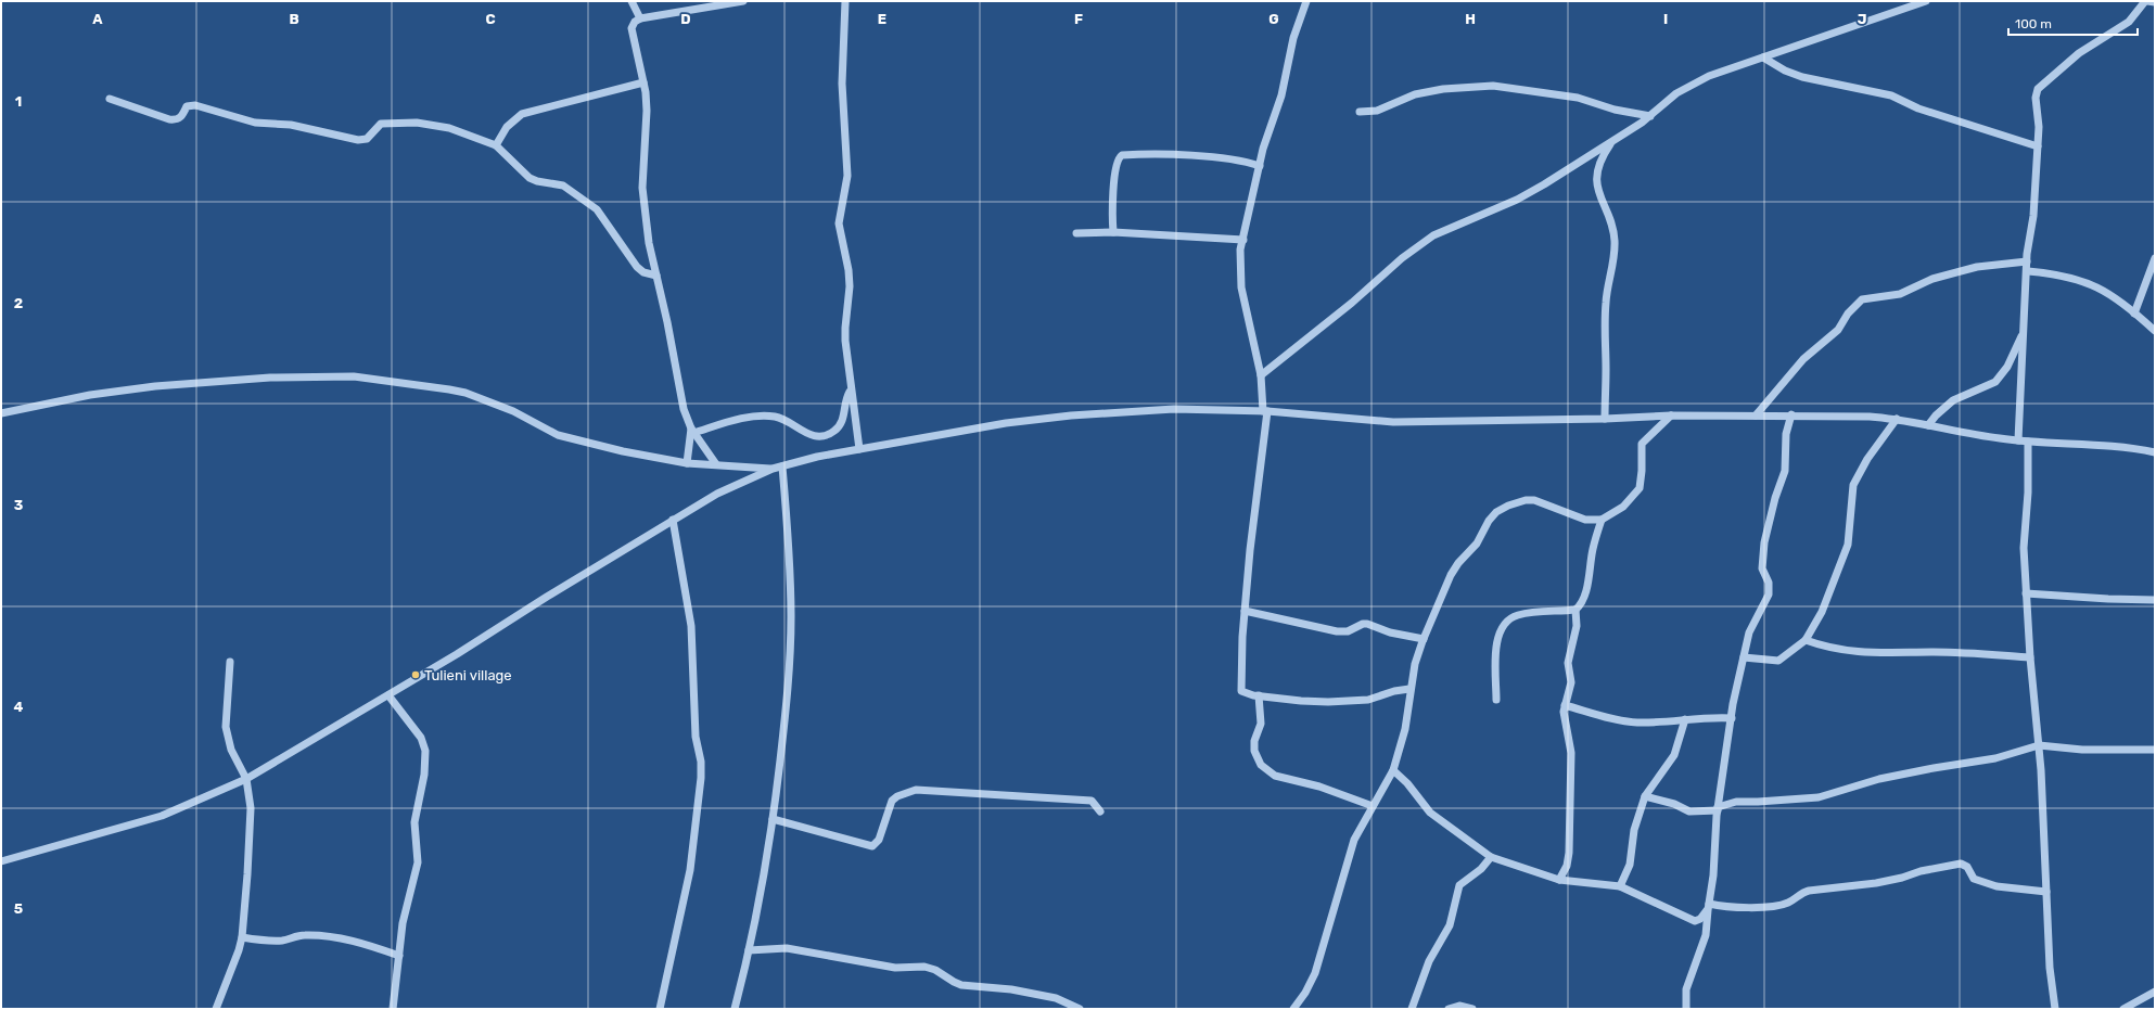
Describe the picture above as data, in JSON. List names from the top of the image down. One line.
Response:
{"places":["Tulieni village"],"scale_bar":"100 m","grid":{"columns":["A","B","C","D","E","F","G","H","I","J"],"rows":["1","2","3","4","5"]}}
